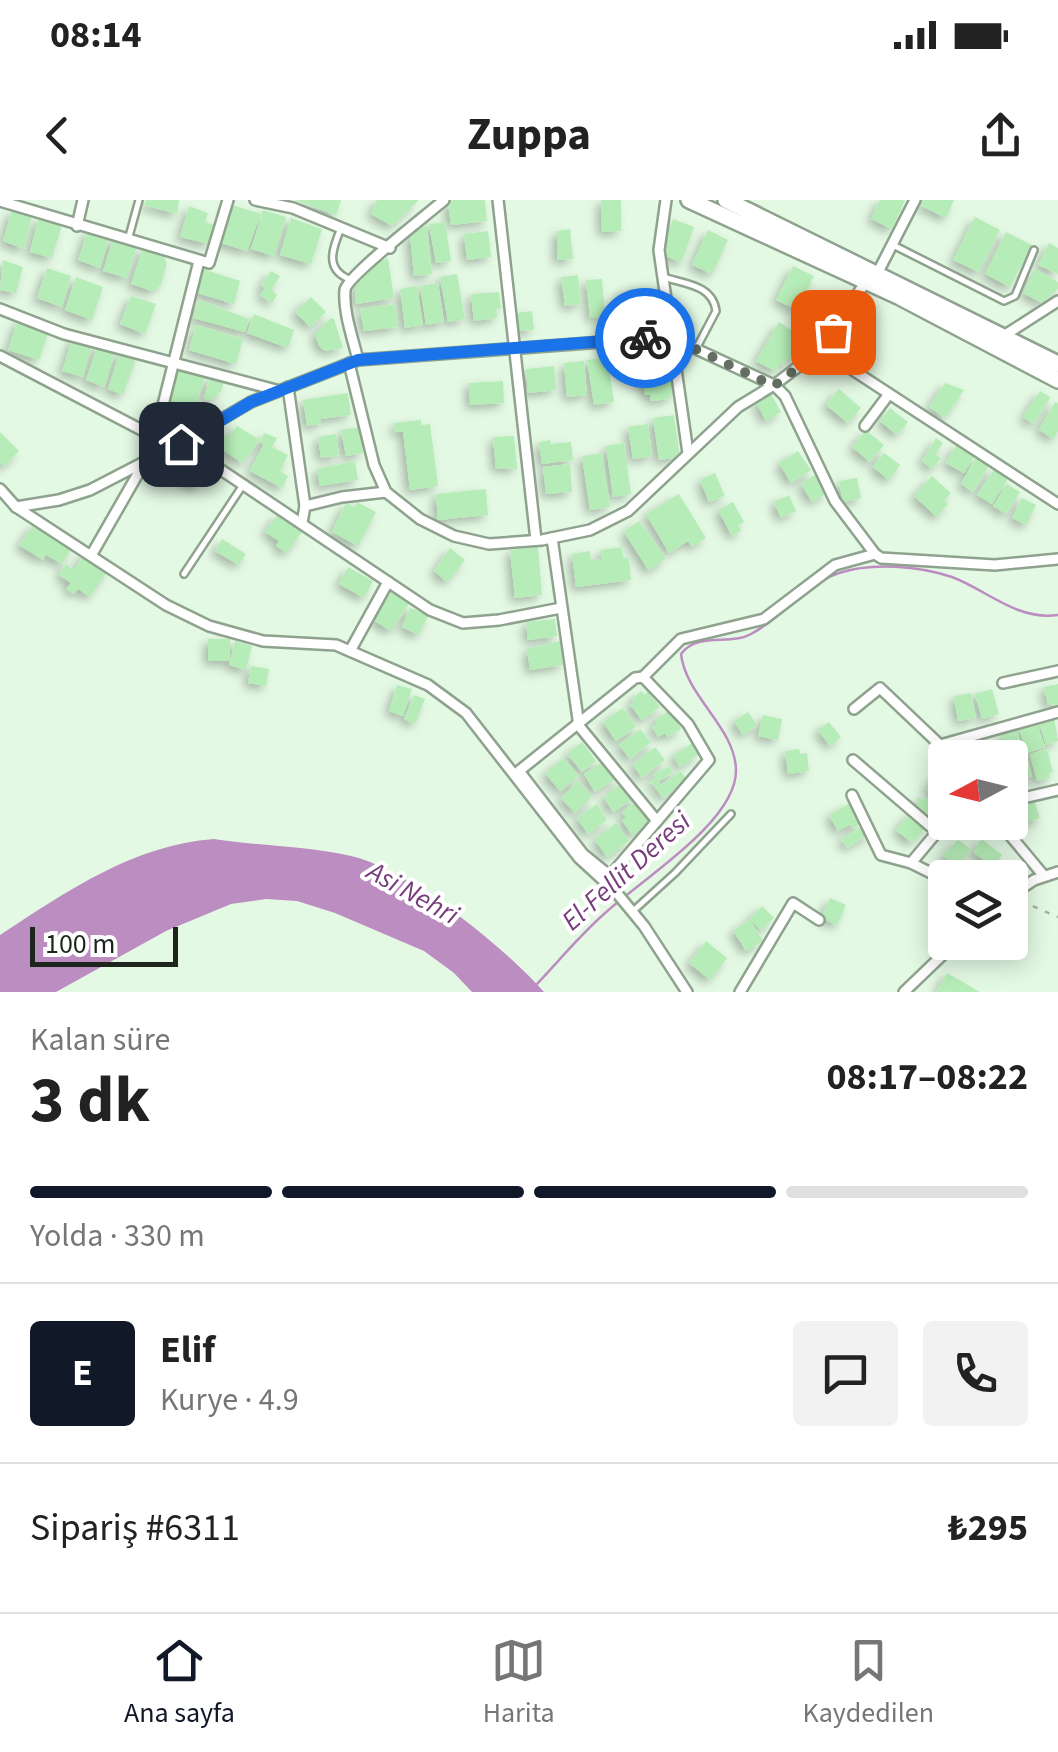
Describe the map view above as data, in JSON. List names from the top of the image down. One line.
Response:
{"water":["El-Fellit Deresi","Asi Nehri"],"scale_bar":"100 m","north":"left","page":{"status":"08:14","header":"Zuppa","scale":"100 m","heading":["3 dk","Kalan süre","08:17–08:22"],"panel":["Elif","Kurye · 4.9","Sipariş #6311","₺295"],"bar":"Yolda · 330 m","round":"E","tabs":["Ana sayfa","Harita","Kaydedilen"]}}
